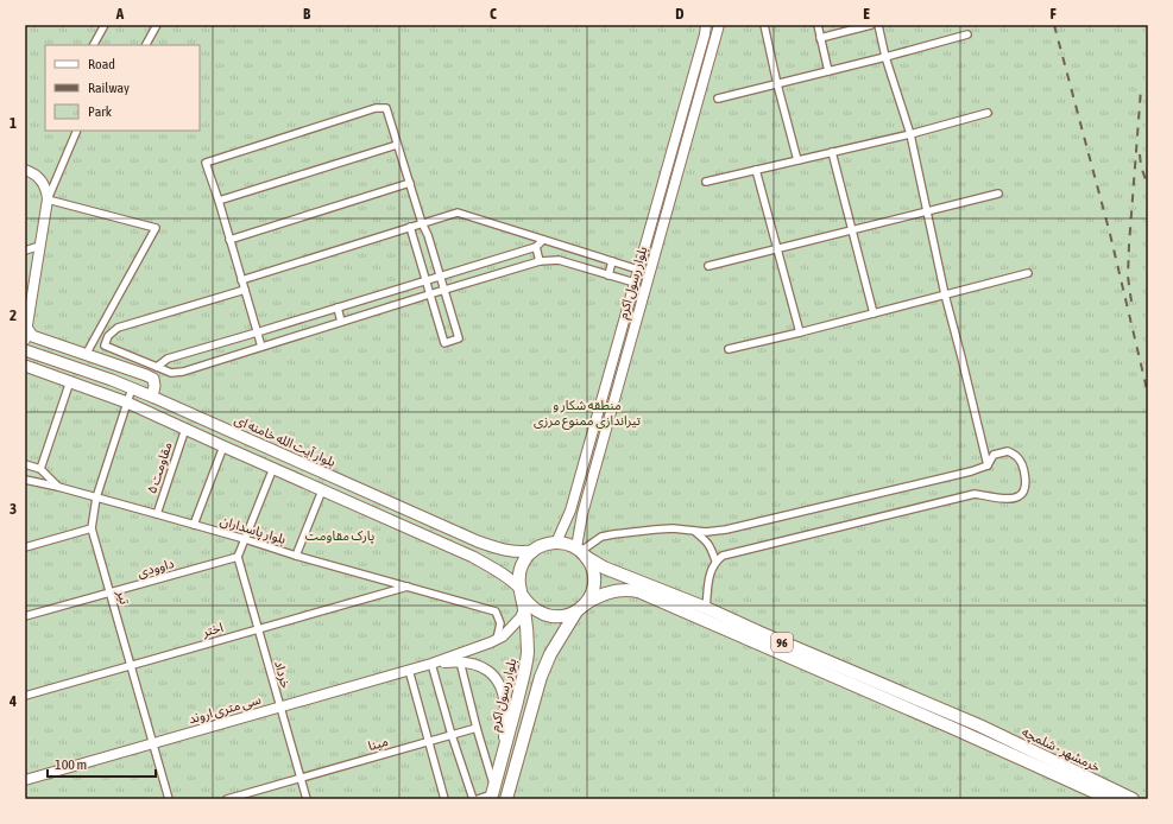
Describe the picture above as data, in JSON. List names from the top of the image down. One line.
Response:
{"streets":{"highway":["بلوار رسول اکرم","96","خرمشهر - شلمچه"],"main road":["بلوار آیت الله خامنه ای","سی متری اروند"],"street":["مقاومت ۵","بلوار پاسداران","داوودی","تیر","اختر","خرداد","مینا"]},"crossings":[["بلوار رسول اکرم","بلوار آیت الله خامنه ای"],["بلوار رسول اکرم","96"],["بلوار رسول اکرم","خرمشهر - شلمچه"],["بلوار آیت الله خامنه ای","تیر"],["بلوار آیت الله خامنه ای","96"],["بلوار آیت الله خامنه ای","خرمشهر - شلمچه"],["مقاومت ۵","بلوار پاسداران"],["بلوار پاسداران","تیر"],["بلوار پاسداران","اختر"],["داوودی","تیر"],["داوودی","خرداد"],["تیر","اختر"],["تیر","سی متری اروند"],["اختر","خرداد"],["96","خرمشهر - شلمچه"],["خرداد","سی متری اروند"],["خرداد","مینا"]],"parks":["منطقه شکار و تیراندازی ممنوع مرزی","پارک مقاومت"],"legend":["Road","Railway","Park"],"scale_bar":"100 m","grid":{"columns":["A","B","C","D","E","F"],"rows":["1","2","3","4"]}}
